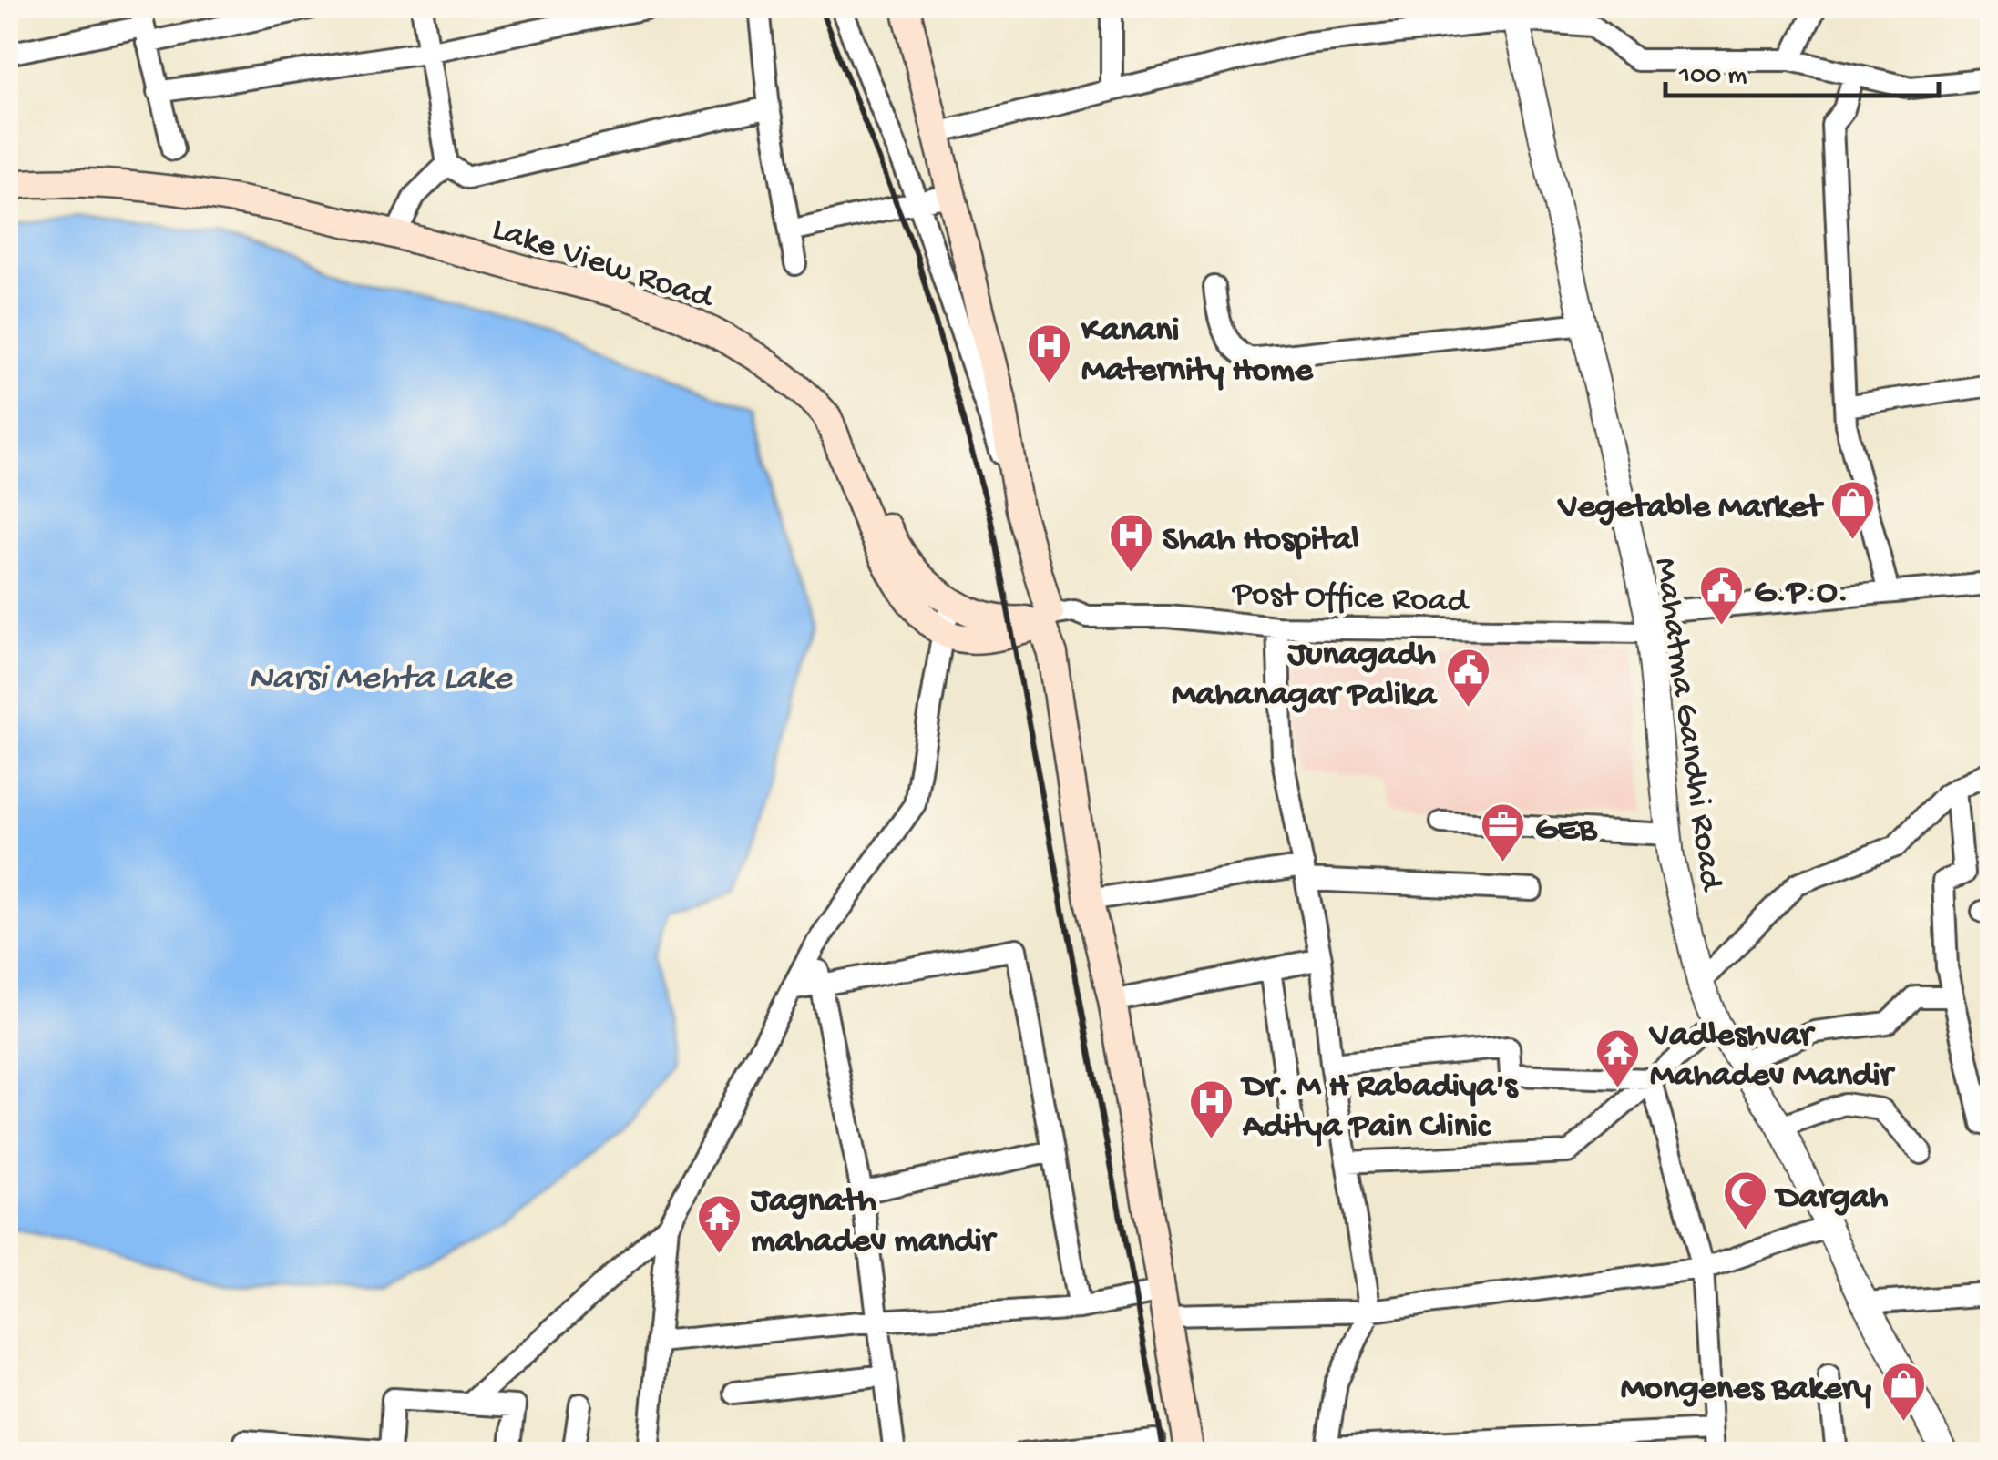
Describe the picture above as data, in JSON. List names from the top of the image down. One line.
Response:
{"streets":{"main road":["Lake View Road"],"street":["Post Office Road","Mahatma Gandhi Road"]},"crossings":[["Post Office Road","Mahatma Gandhi Road"]],"water":["Narsi Mehta Lake"],"places":{"hospital":["Kanani Maternity Home","Shah Hospital","Dr. M H Rabadiya's Aditya Pain Clinic"],"shop":["Vegetable Market","Mongenes Bakery"],"public building":["G.P.O.","Junagadh Mahanagar Palika"],"office":["GEB"],"temple":["Vadleshvar Mahadev Mandir","Jagnath mahadev mandir"],"mosque":["Dargah"]},"scale_bar":"100 m"}
